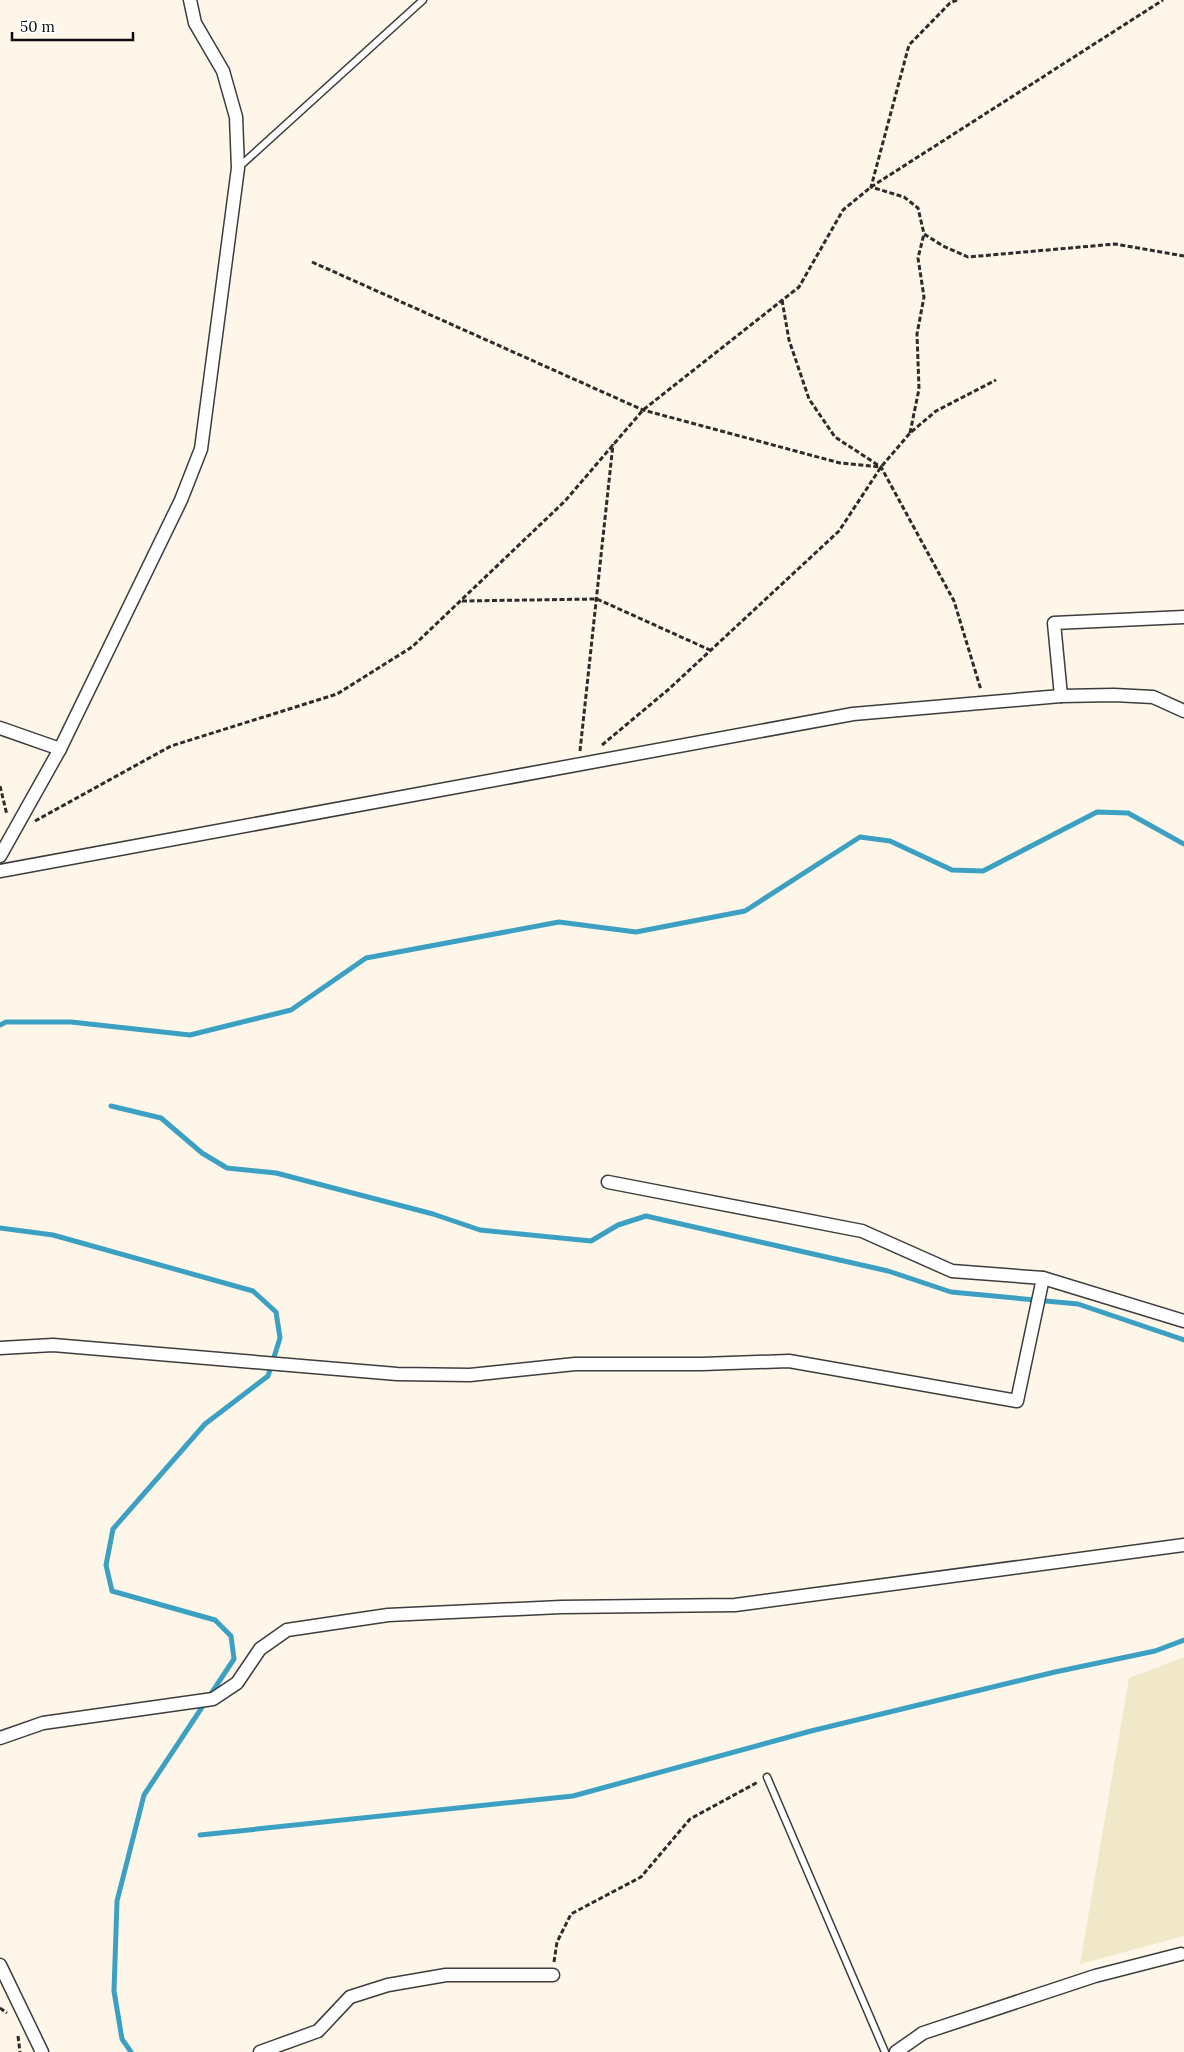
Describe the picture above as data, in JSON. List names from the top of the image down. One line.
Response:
{"scale_bar":"50 m"}
